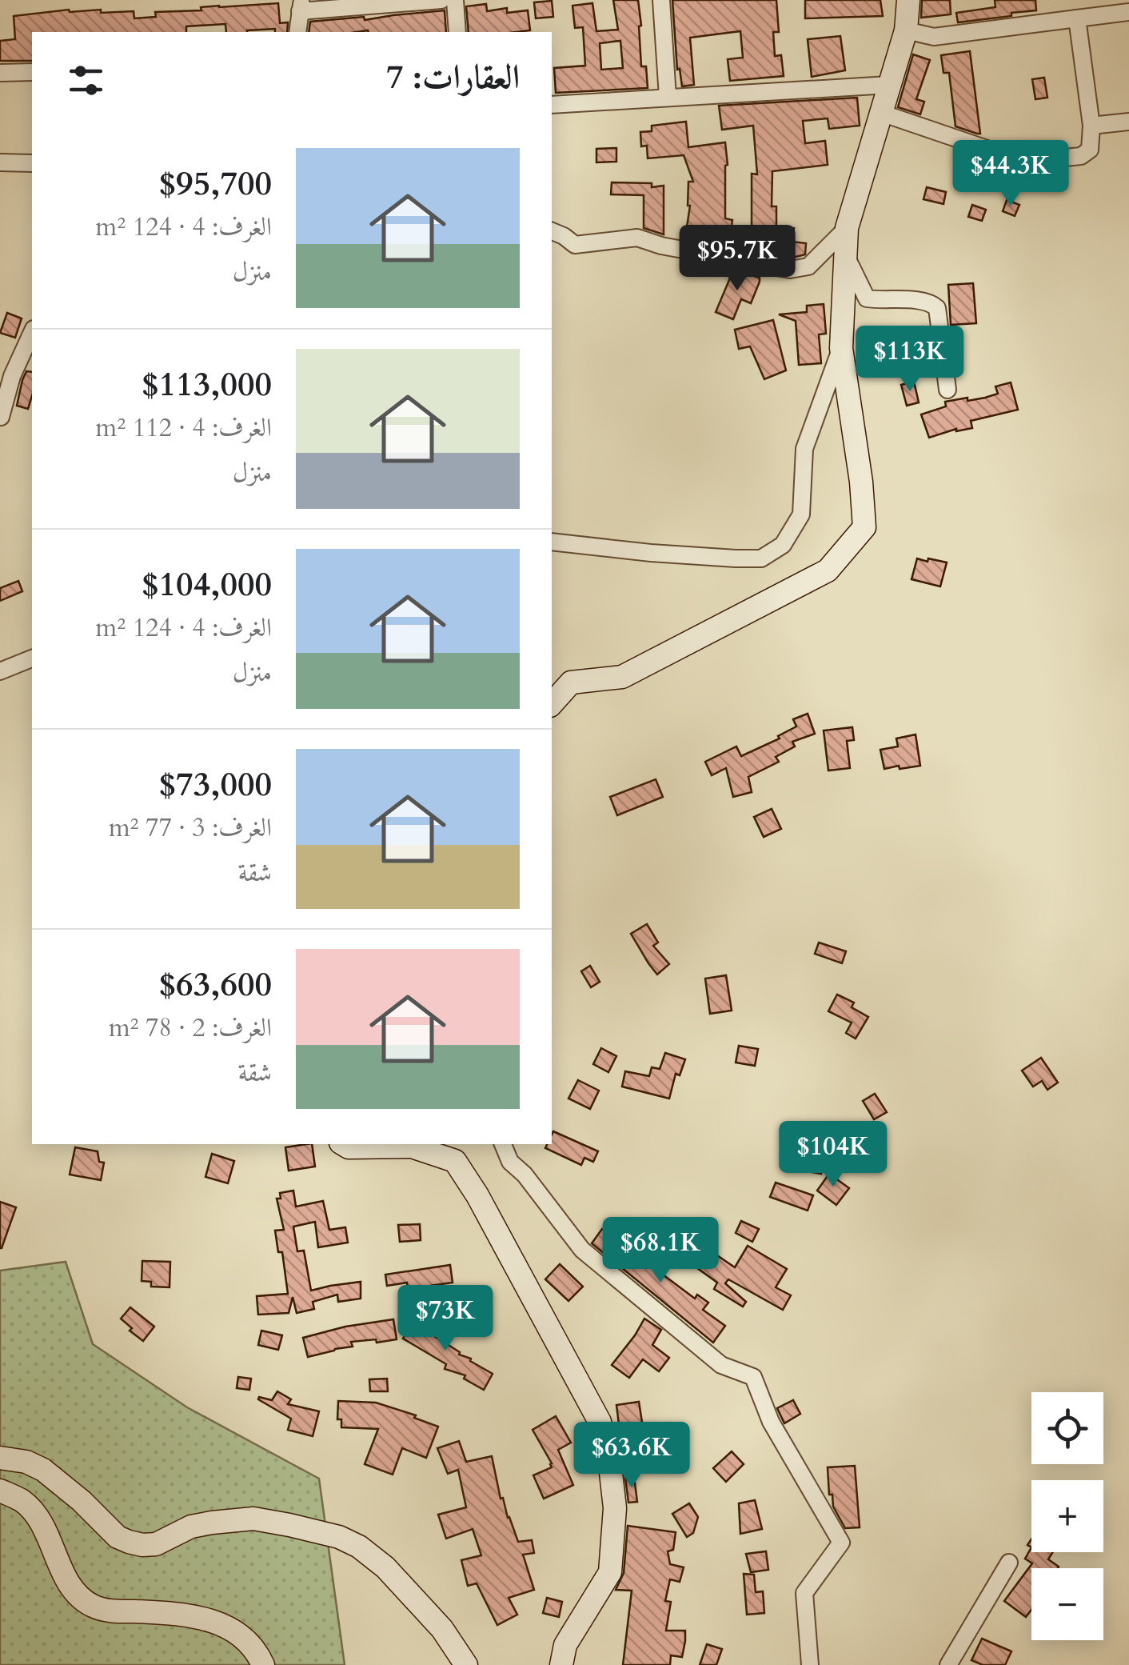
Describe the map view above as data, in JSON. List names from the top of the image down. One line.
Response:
{"page":{"heading":"العقارات: 7","list":[{"name":"$95,700","note":"الغرف: 4 · 124 m² · منزل"},{"name":"$113,000","note":"الغرف: 4 · 112 m² · منزل"},{"name":"$104,000","note":"الغرف: 4 · 124 m² · منزل"},{"name":"$73,000","note":"الغرف: 3 · 77 m² · شقة"},{"name":"$63,600","note":"الغرف: 2 · 78 m² · شقة"}],"price":["$44.3K","$95.7K","$113K","$104K","$68.1K","$73K","$63.6K"],"map_buttons":["+","−"]}}
